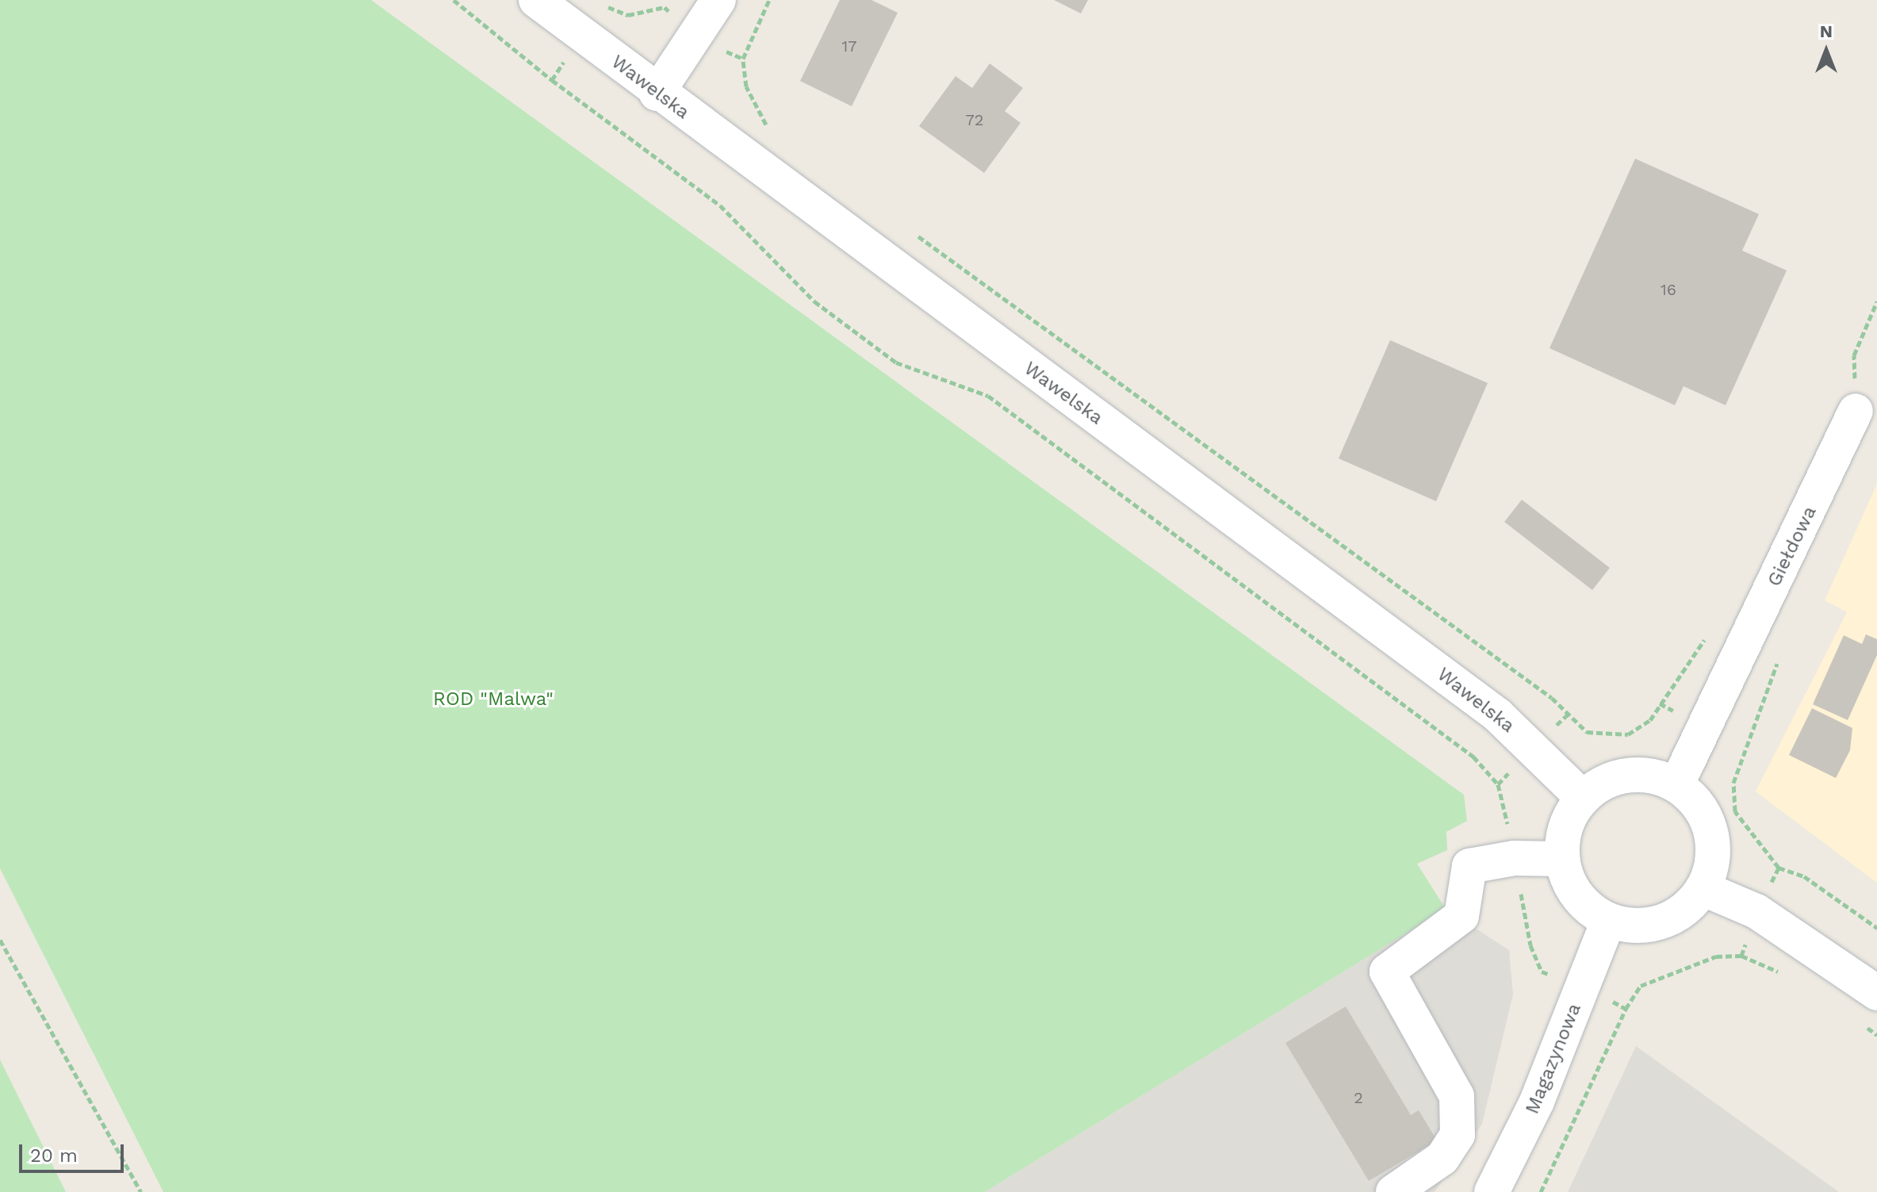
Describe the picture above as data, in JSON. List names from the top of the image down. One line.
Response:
{"streets":{"street":["Wawelska","Giełdowa","Magazynowa"]},"crossings":[["Wawelska","Giełdowa"],["Wawelska","Magazynowa"],["Giełdowa","Magazynowa"]],"parks":["ROD \"Malwa\""],"house_numbers":["17","72","16","2"],"scale_bar":"20 m","north":"top"}
